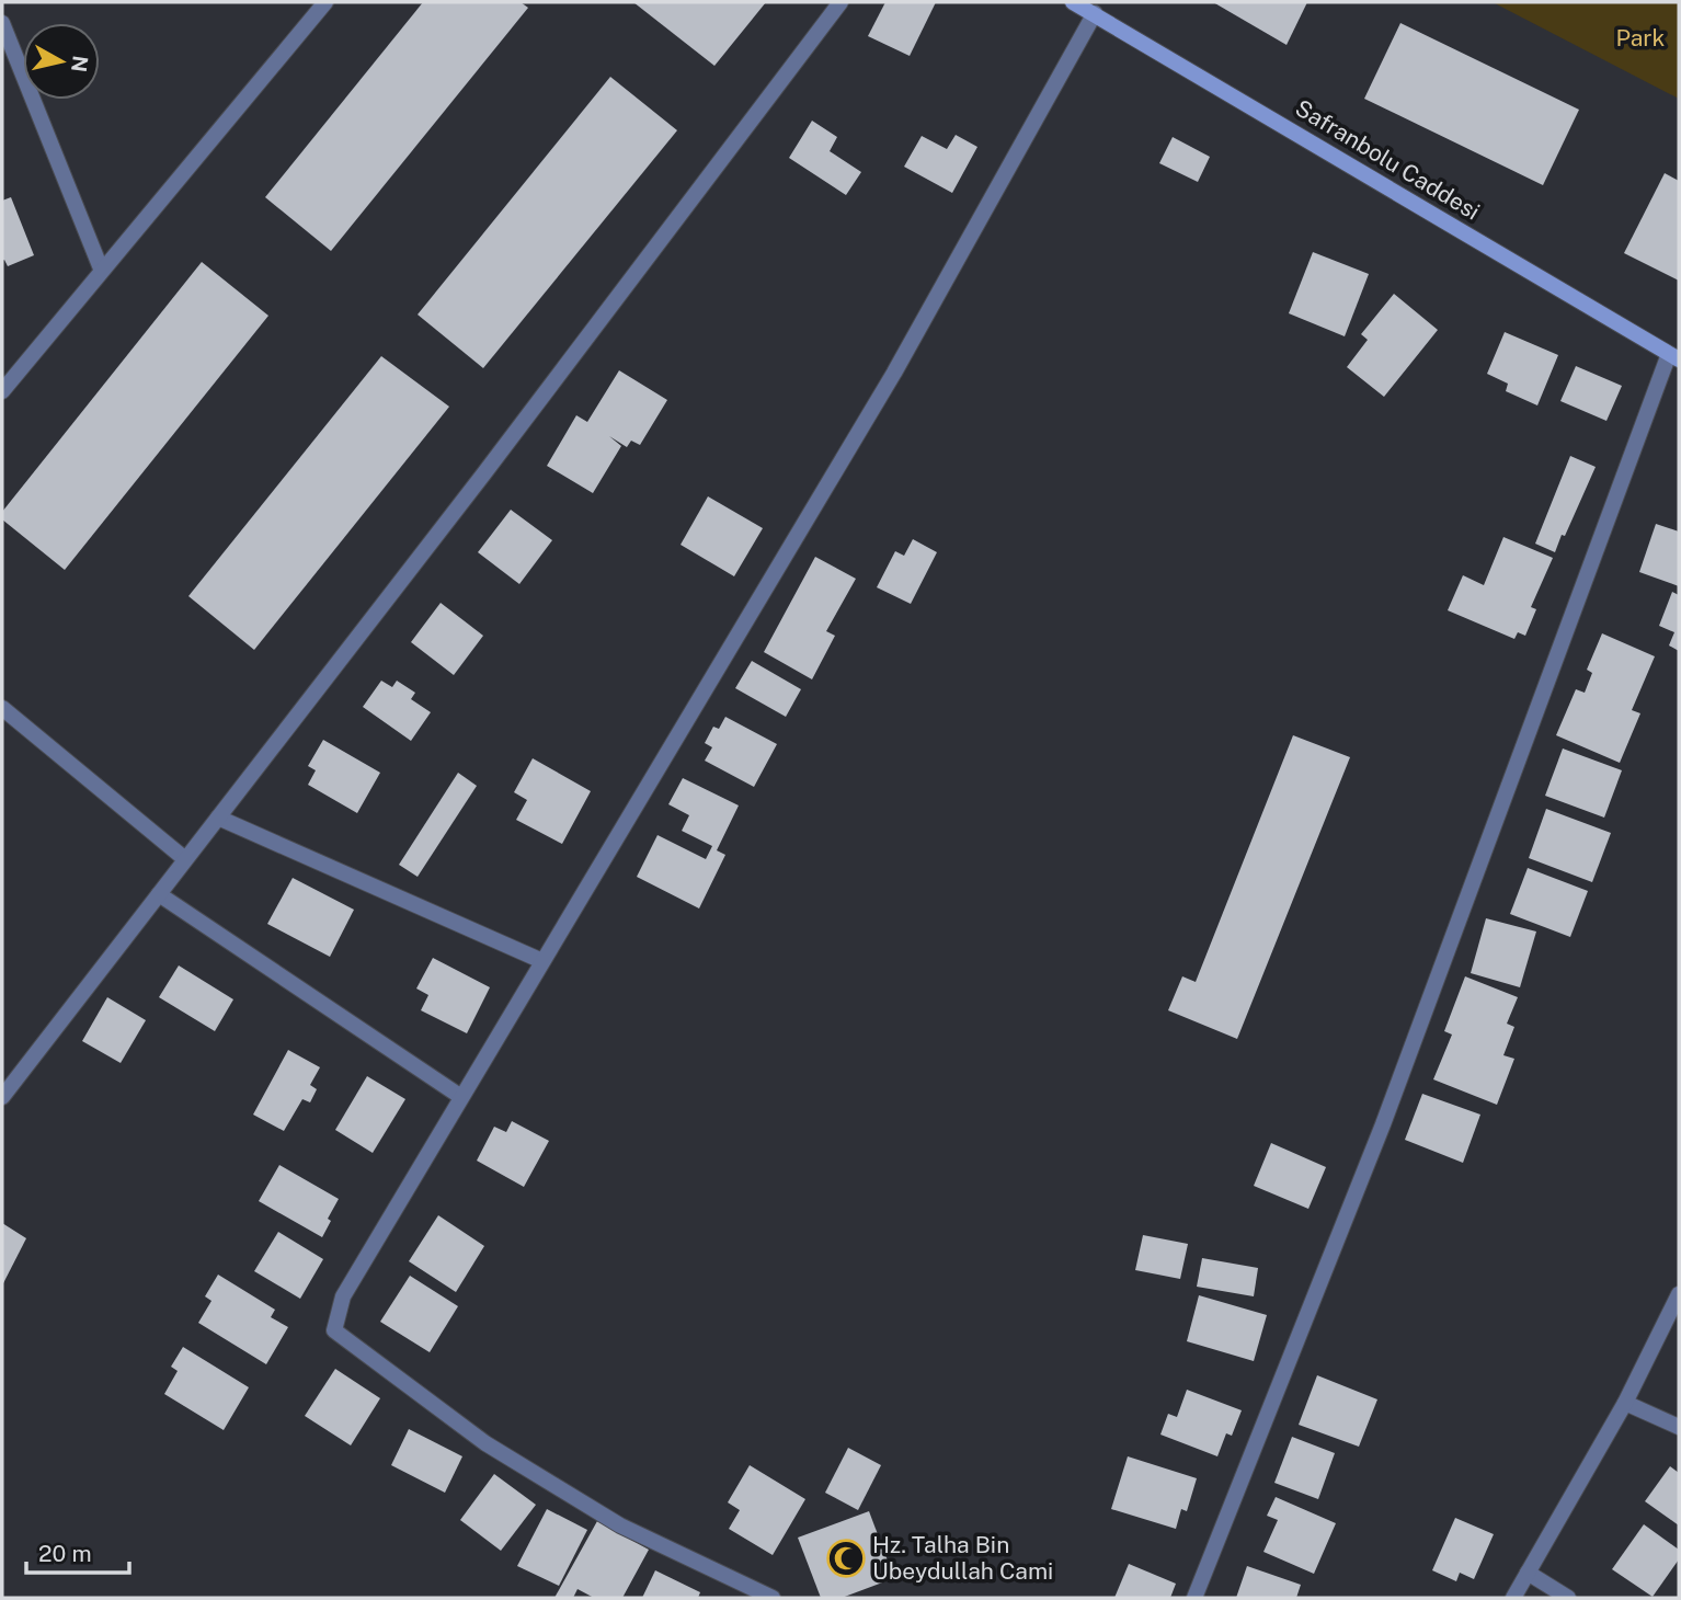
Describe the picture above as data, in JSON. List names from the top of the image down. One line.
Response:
{"streets":{"street":["Safranbolu Caddesi"]},"parks":["Park"],"places":{"mosque":["Hz. Talha Bin Ubeydullah Cami"]},"scale_bar":"20 m","north":"right"}
